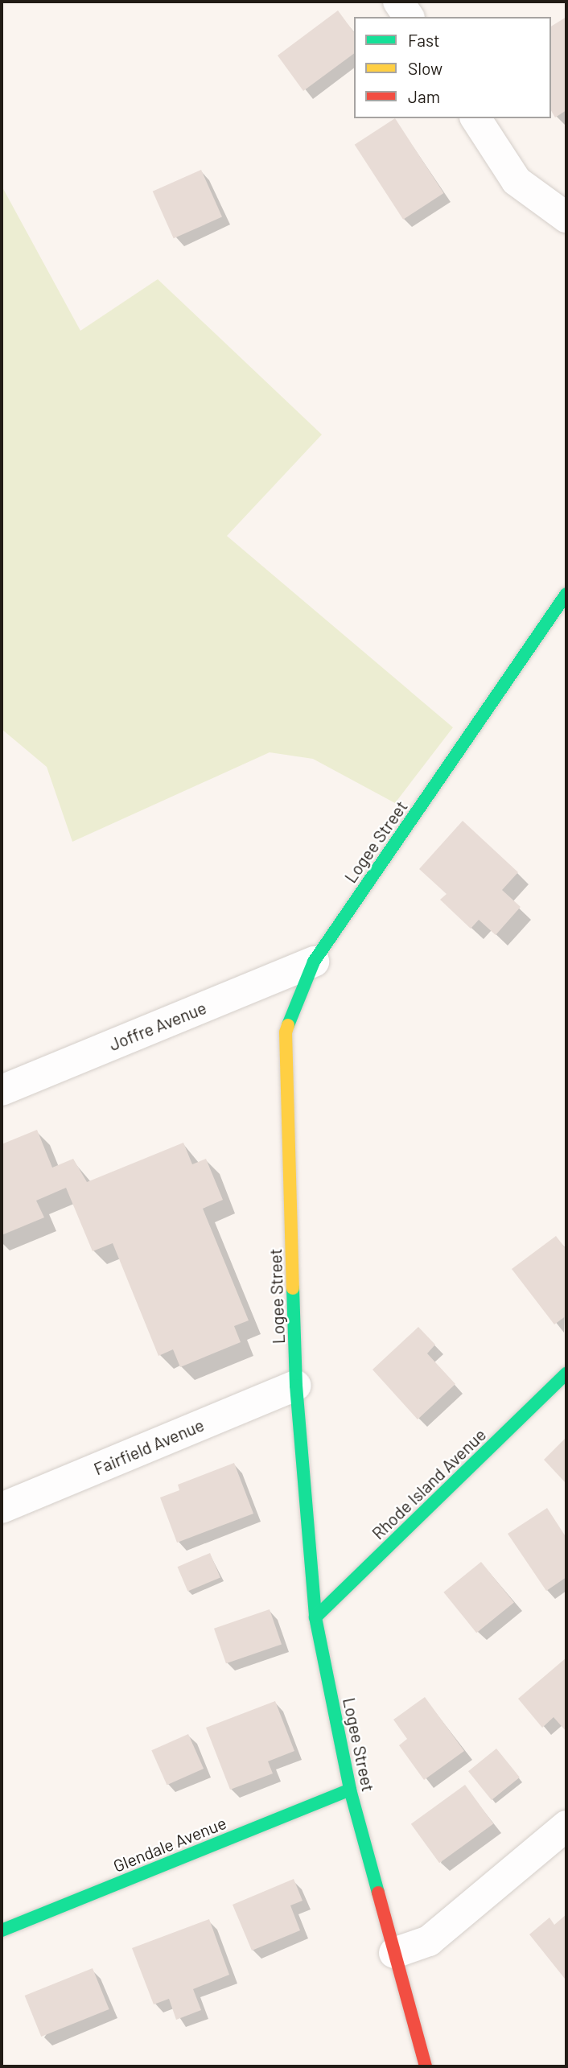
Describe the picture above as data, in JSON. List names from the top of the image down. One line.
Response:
{"streets":{"street":["Logee Street","Joffre Avenue","Fairfield Avenue","Rhode Island Avenue","Glendale Avenue"]},"crossings":[["Logee Street","Joffre Avenue"],["Logee Street","Fairfield Avenue"],["Logee Street","Rhode Island Avenue"],["Logee Street","Glendale Avenue"]],"legend":["Fast","Slow","Jam"]}
